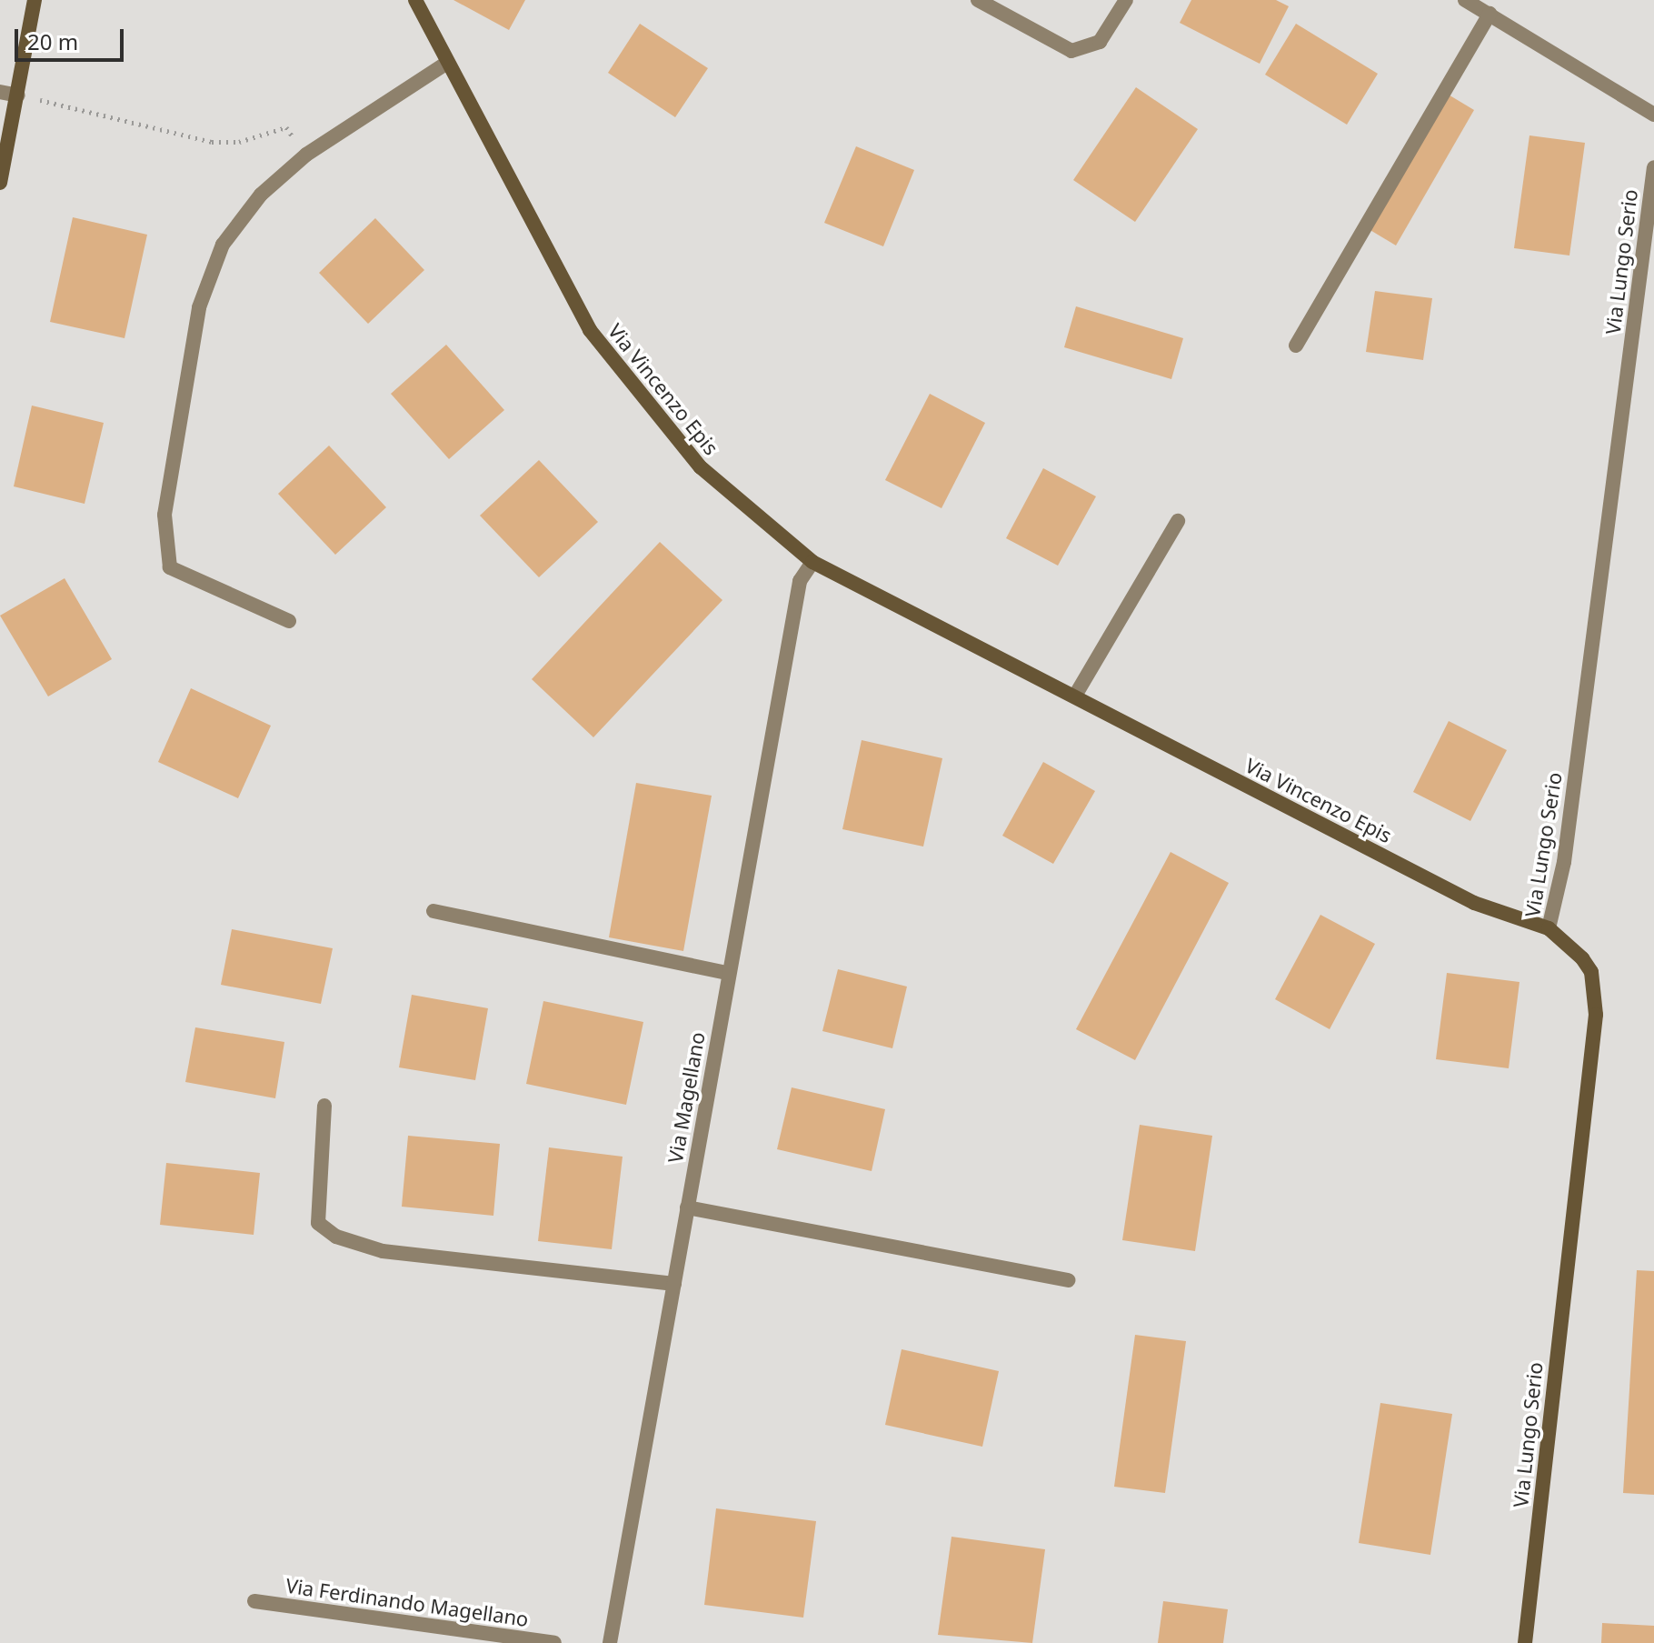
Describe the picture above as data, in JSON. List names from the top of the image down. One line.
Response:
{"streets":{"street":["Via Lungo Serio","Via Vincenzo Epis","Via Magellano","Via Ferdinando Magellano"]},"crossings":[["Via Lungo Serio","Via Vincenzo Epis"],["Via Vincenzo Epis","Via Magellano"]],"scale_bar":"20 m"}
